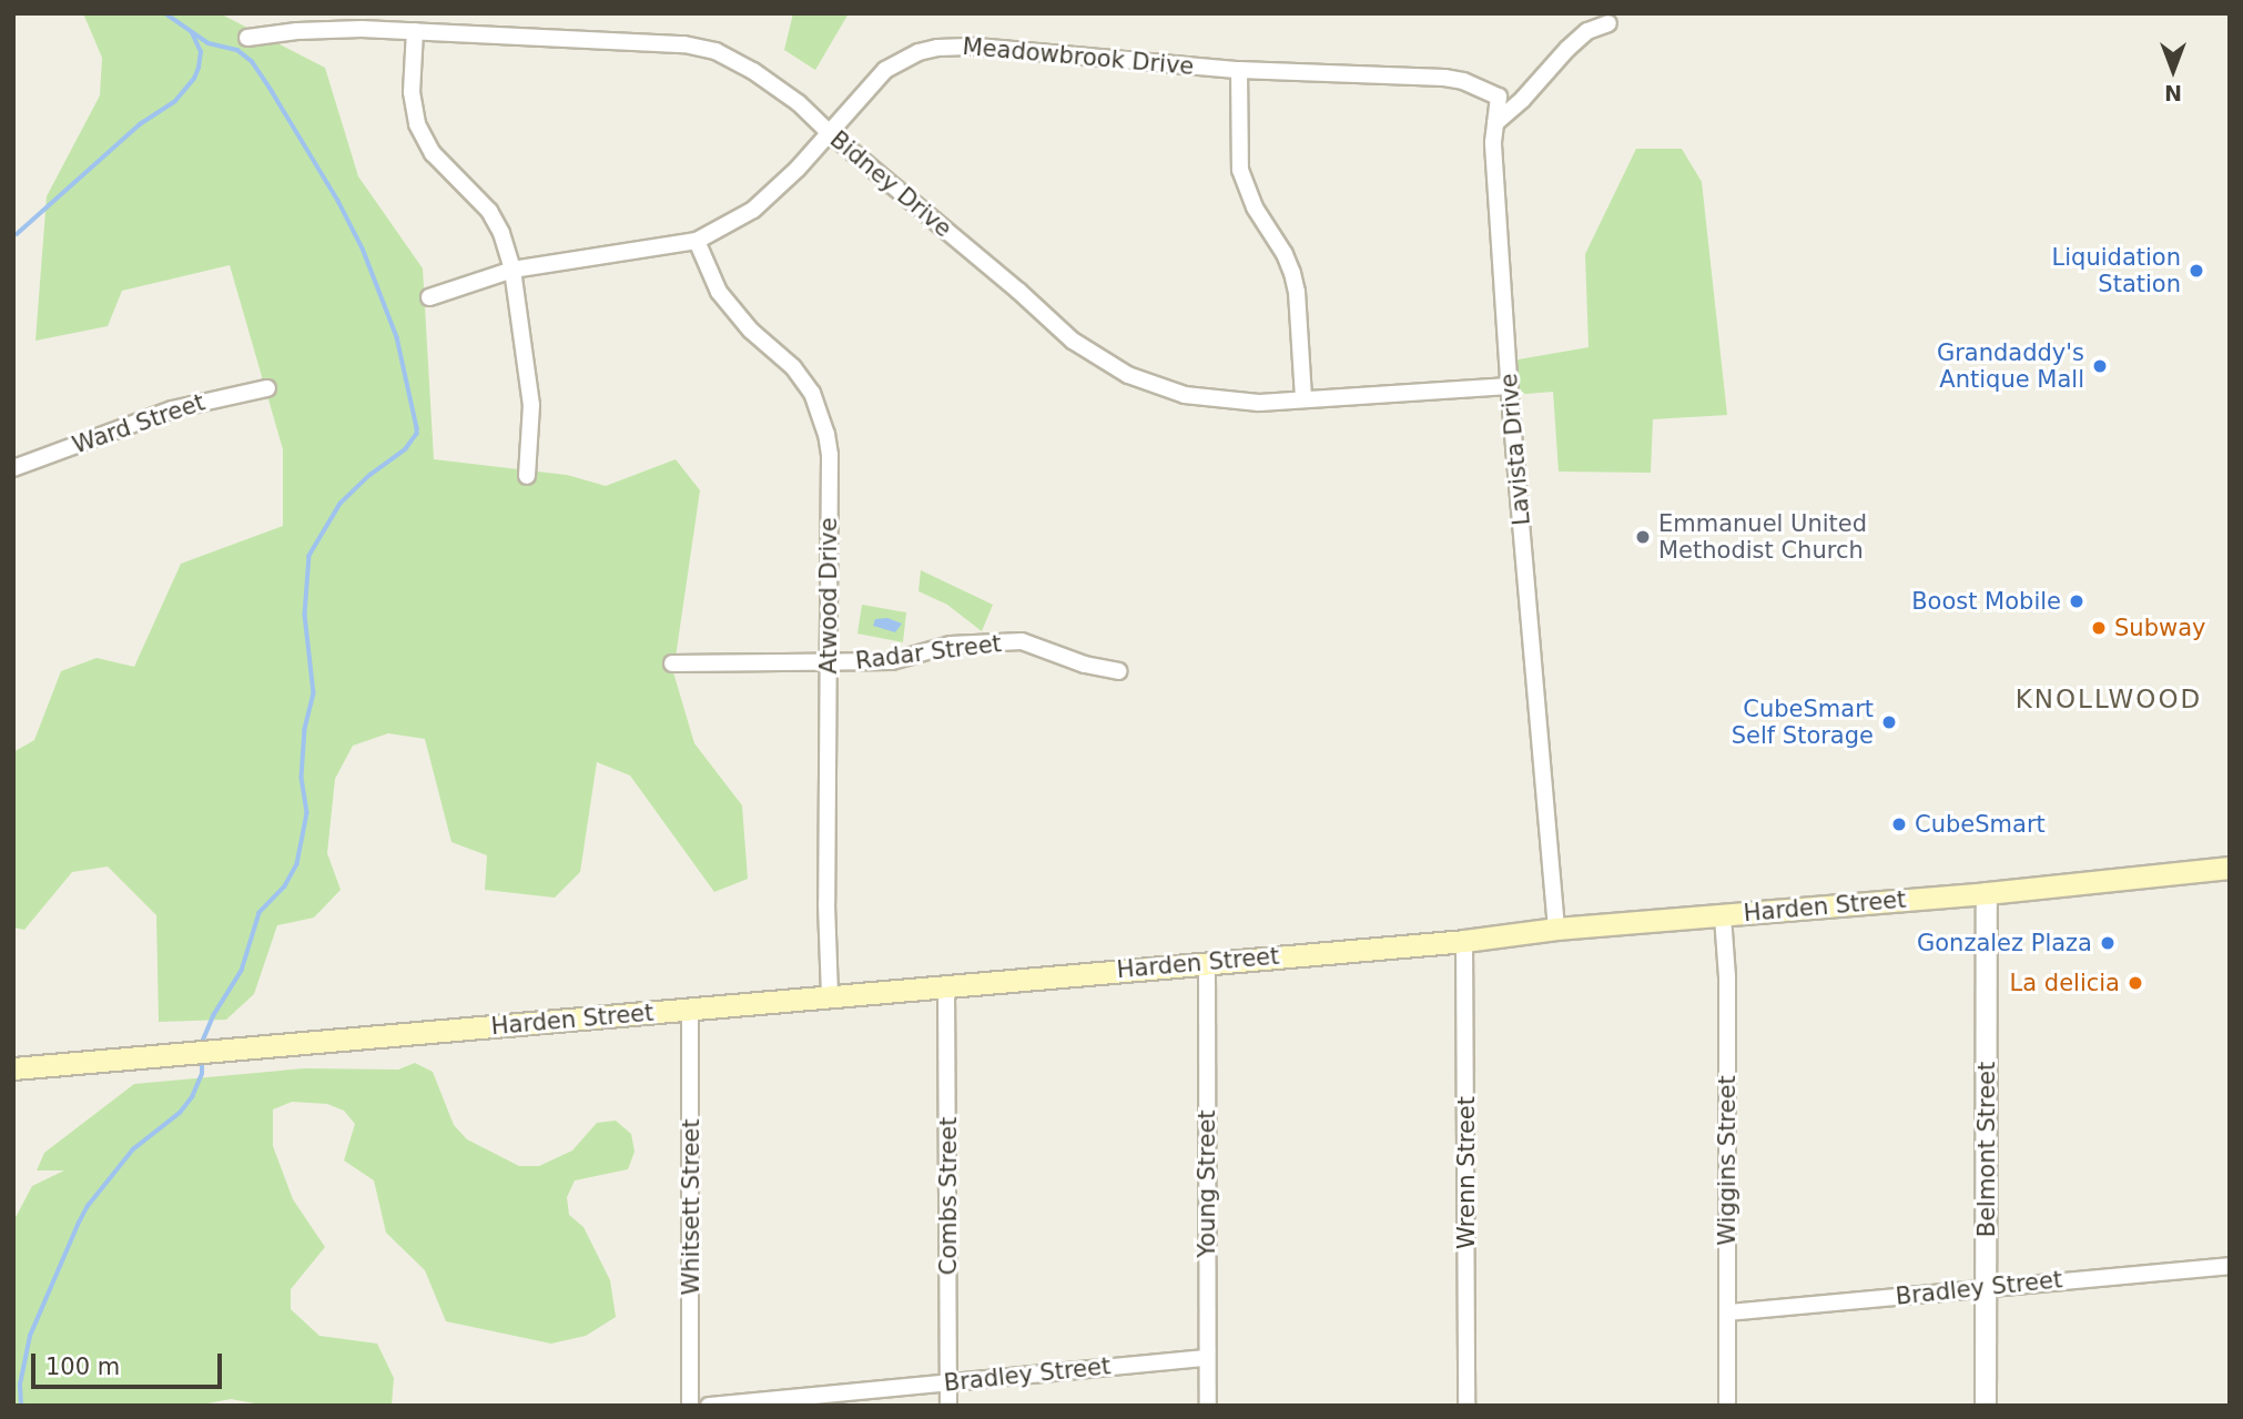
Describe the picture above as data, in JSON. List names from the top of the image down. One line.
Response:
{"streets":{"main road":["Harden Street"],"street":["Meadowbrook Drive","Bidney Drive","Ward Street","Lavista Drive","Atwood Drive","Radar Street","Belmont Street","Wiggins Street","Wrenn Street","Young Street","Combs Street","Whitsett Street","Bradley Street"]},"crossings":[["Meadowbrook Drive","Bidney Drive"],["Meadowbrook Drive","Lavista Drive"],["Meadowbrook Drive","Atwood Drive"],["Bidney Drive","Lavista Drive"],["Lavista Drive","Harden Street"],["Atwood Drive","Radar Street"],["Atwood Drive","Harden Street"],["Harden Street","Belmont Street"],["Harden Street","Wiggins Street"],["Harden Street","Wrenn Street"],["Harden Street","Young Street"],["Harden Street","Combs Street"],["Harden Street","Whitsett Street"],["Belmont Street","Bradley Street"],["Wiggins Street","Bradley Street"],["Young Street","Bradley Street"],["Combs Street","Bradley Street"]],"districts":["KNOLLWOOD"],"places":["Liquidation Station","Grandaddy's Antique Mall","Emmanuel United Methodist Church","Boost Mobile","Subway","CubeSmart Self Storage","CubeSmart","Gonzalez Plaza","La delicia"],"scale_bar":"100 m","north":"bottom"}
